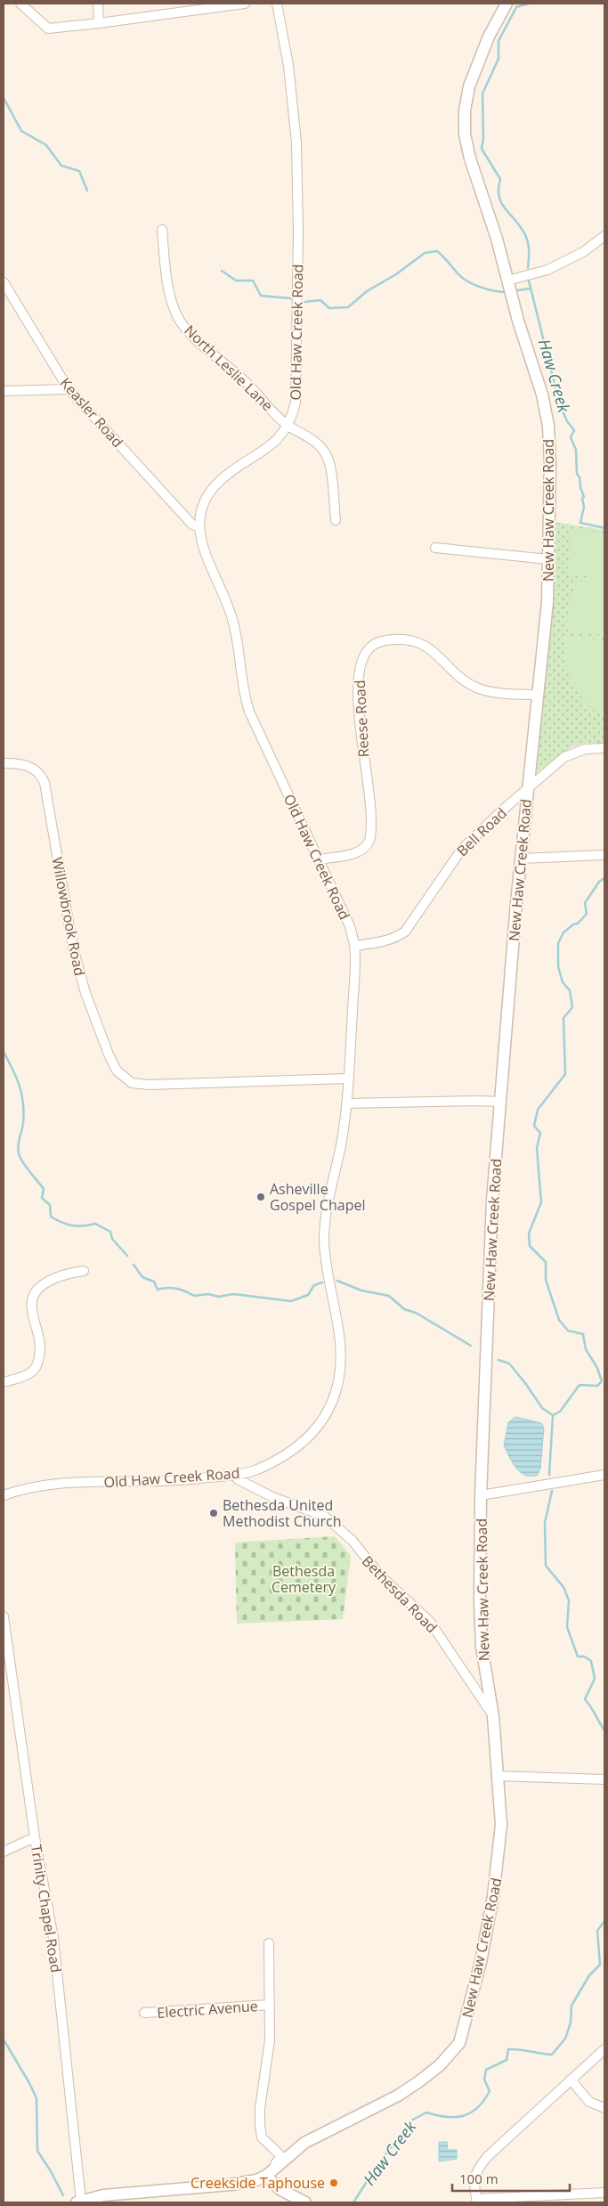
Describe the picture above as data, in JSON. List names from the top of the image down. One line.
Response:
{"streets":{"street":["Old Haw Creek Road","North Leslie Lane","Keasler Road","New Haw Creek Road","Reese Road","Bell Road","Willowbrook Road","Bethesda Road","Trinity Chapel Road","Electric Avenue"]},"crossings":[["Old Haw Creek Road","North Leslie Lane"],["Old Haw Creek Road","Keasler Road"],["Old Haw Creek Road","Reese Road"],["Old Haw Creek Road","Bell Road"],["Old Haw Creek Road","Willowbrook Road"],["Old Haw Creek Road","Bethesda Road"],["New Haw Creek Road","Reese Road"],["New Haw Creek Road","Bell Road"],["New Haw Creek Road","Bethesda Road"],["New Haw Creek Road","Trinity Chapel Road"]],"water":["Haw Creek"],"parks":["Bethesda Cemetery"],"places":["Asheville Gospel Chapel","Bethesda United Methodist Church","Creekside Taphouse"],"scale_bar":"100 m"}
